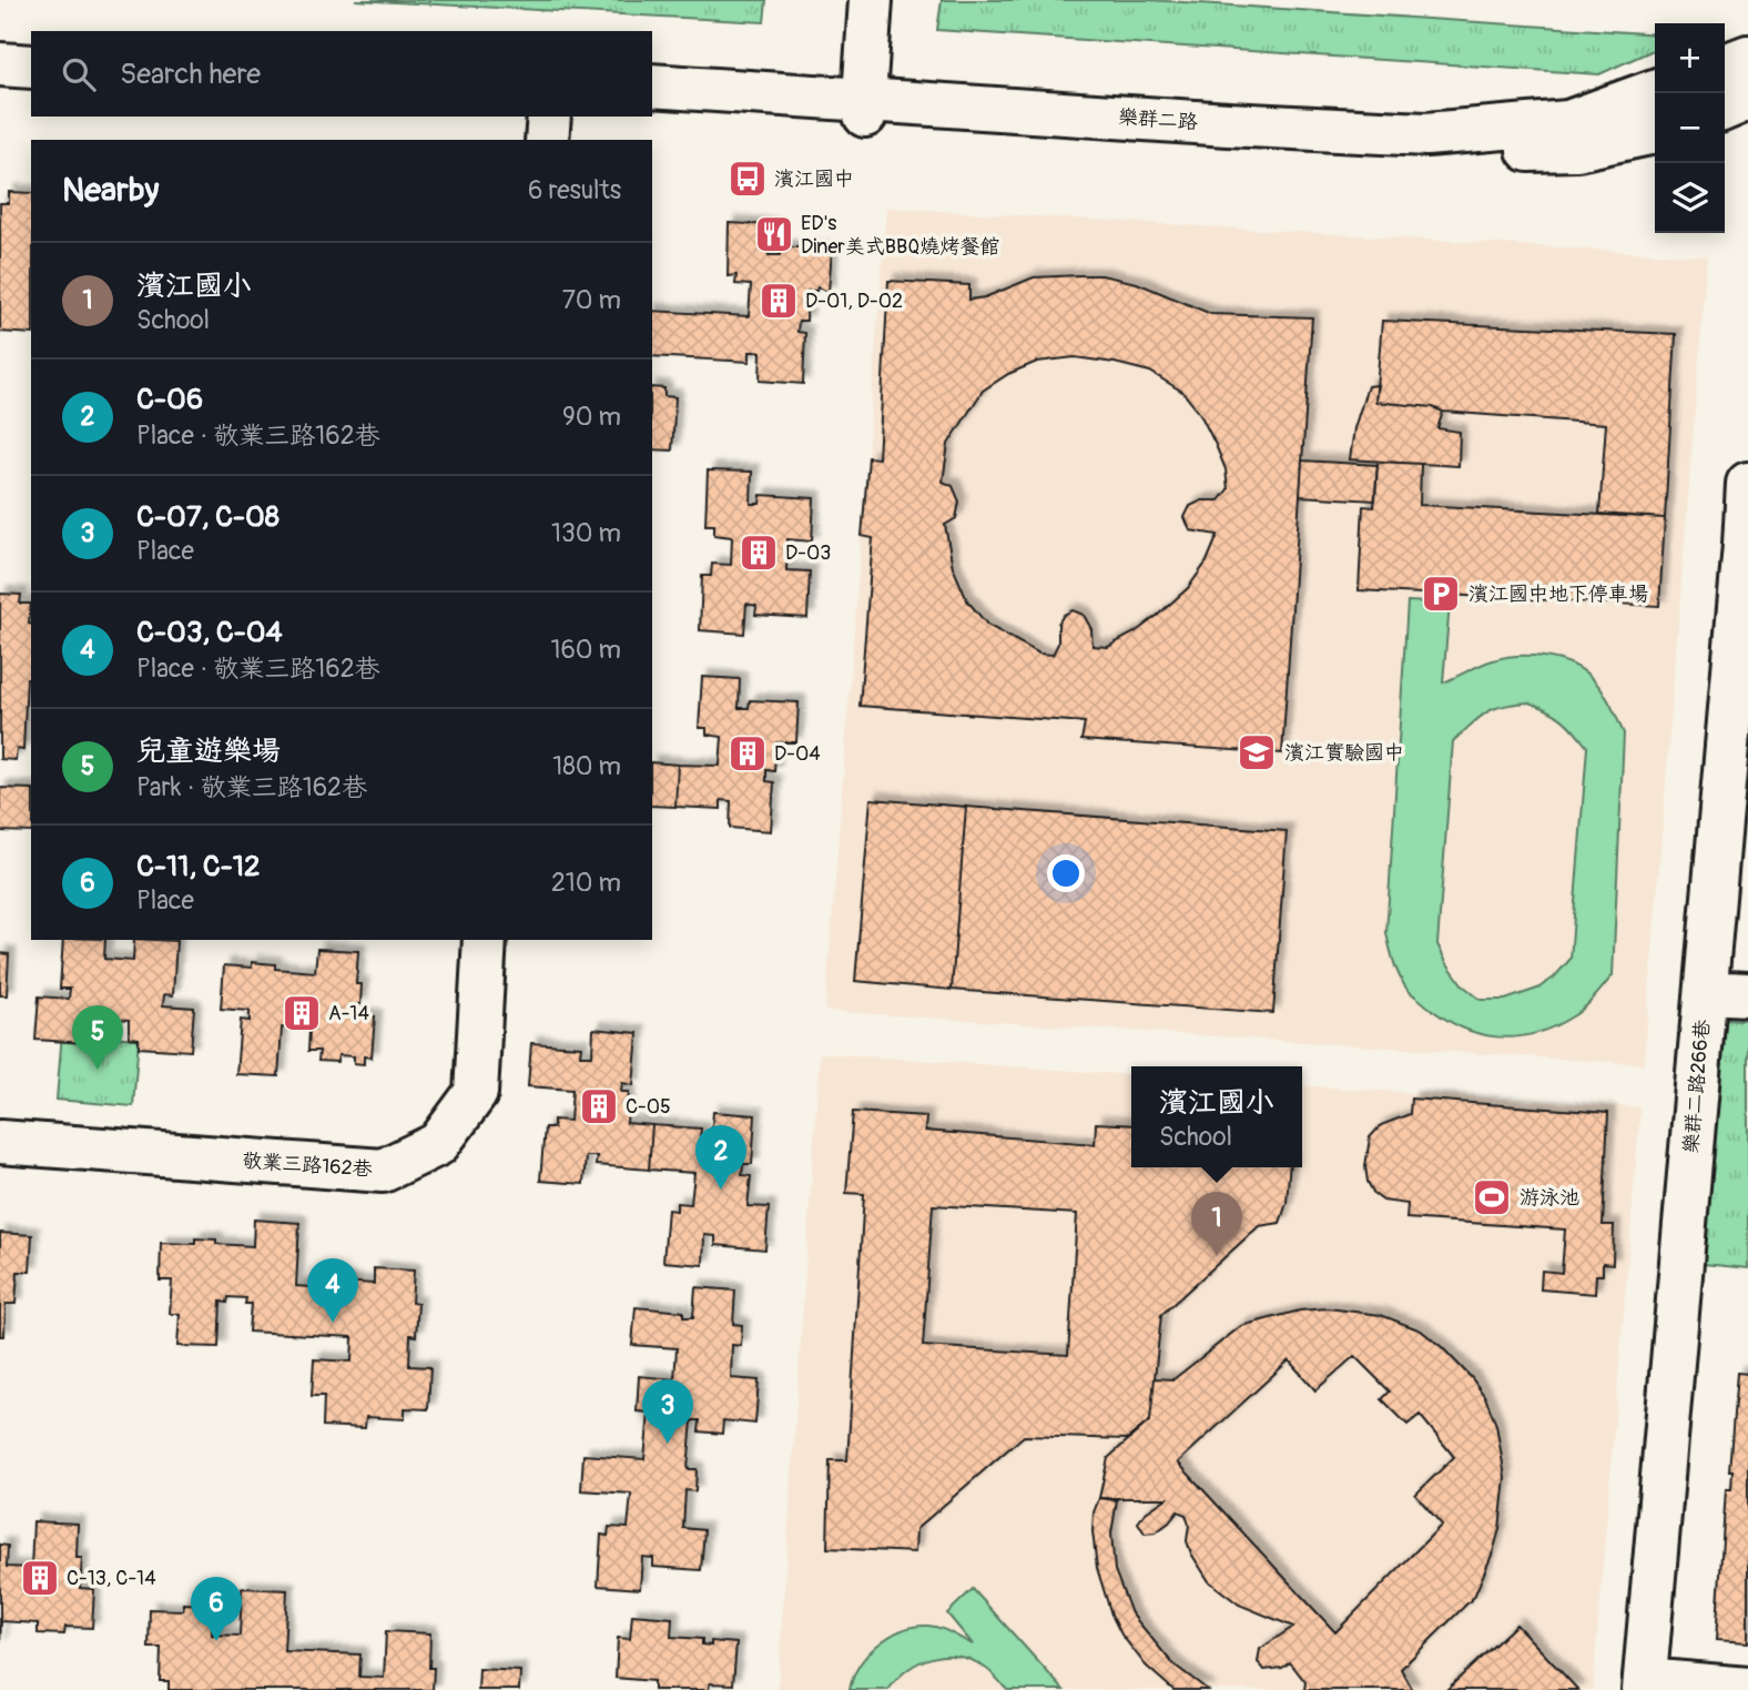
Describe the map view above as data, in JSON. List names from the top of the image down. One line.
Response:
{"streets":{"street":["樂群二路","樂群二路266巷","敬業三路162巷"]},"places":{"bus stop":["濱江國中"],"restaurant":["ED's Diner美式BBQ燒烤餐館"],"building":["D-01, D-02","D-03","D-04","A-14","C-05","C-13, C-14"],"parking":["濱江國中地下停車場"],"school or university":["濱江實驗國中"],"sports":["游泳池"]},"page":{"map_buttons":["+","−"],"search":"Search here","heading":["Nearby","6 results"],"list":[{"mark":"1","name":"濱江國小","note":"School","value":"70 m"},{"mark":"2","name":"C-06","note":"Place · 敬業三路162巷","value":"90 m"},{"mark":"3","name":"C-07, C-08","note":"Place","value":"130 m"},{"mark":"4","name":"C-03, C-04","note":"Place · 敬業三路162巷","value":"160 m"},{"mark":"5","name":"兒童遊樂場","note":"Park · 敬業三路162巷","value":"180 m"},{"mark":"6","name":"C-11, C-12","note":"Place","value":"210 m"}],"pins":["5","2","1","4","3","6"],"popup":["濱江國小","School"]}}
